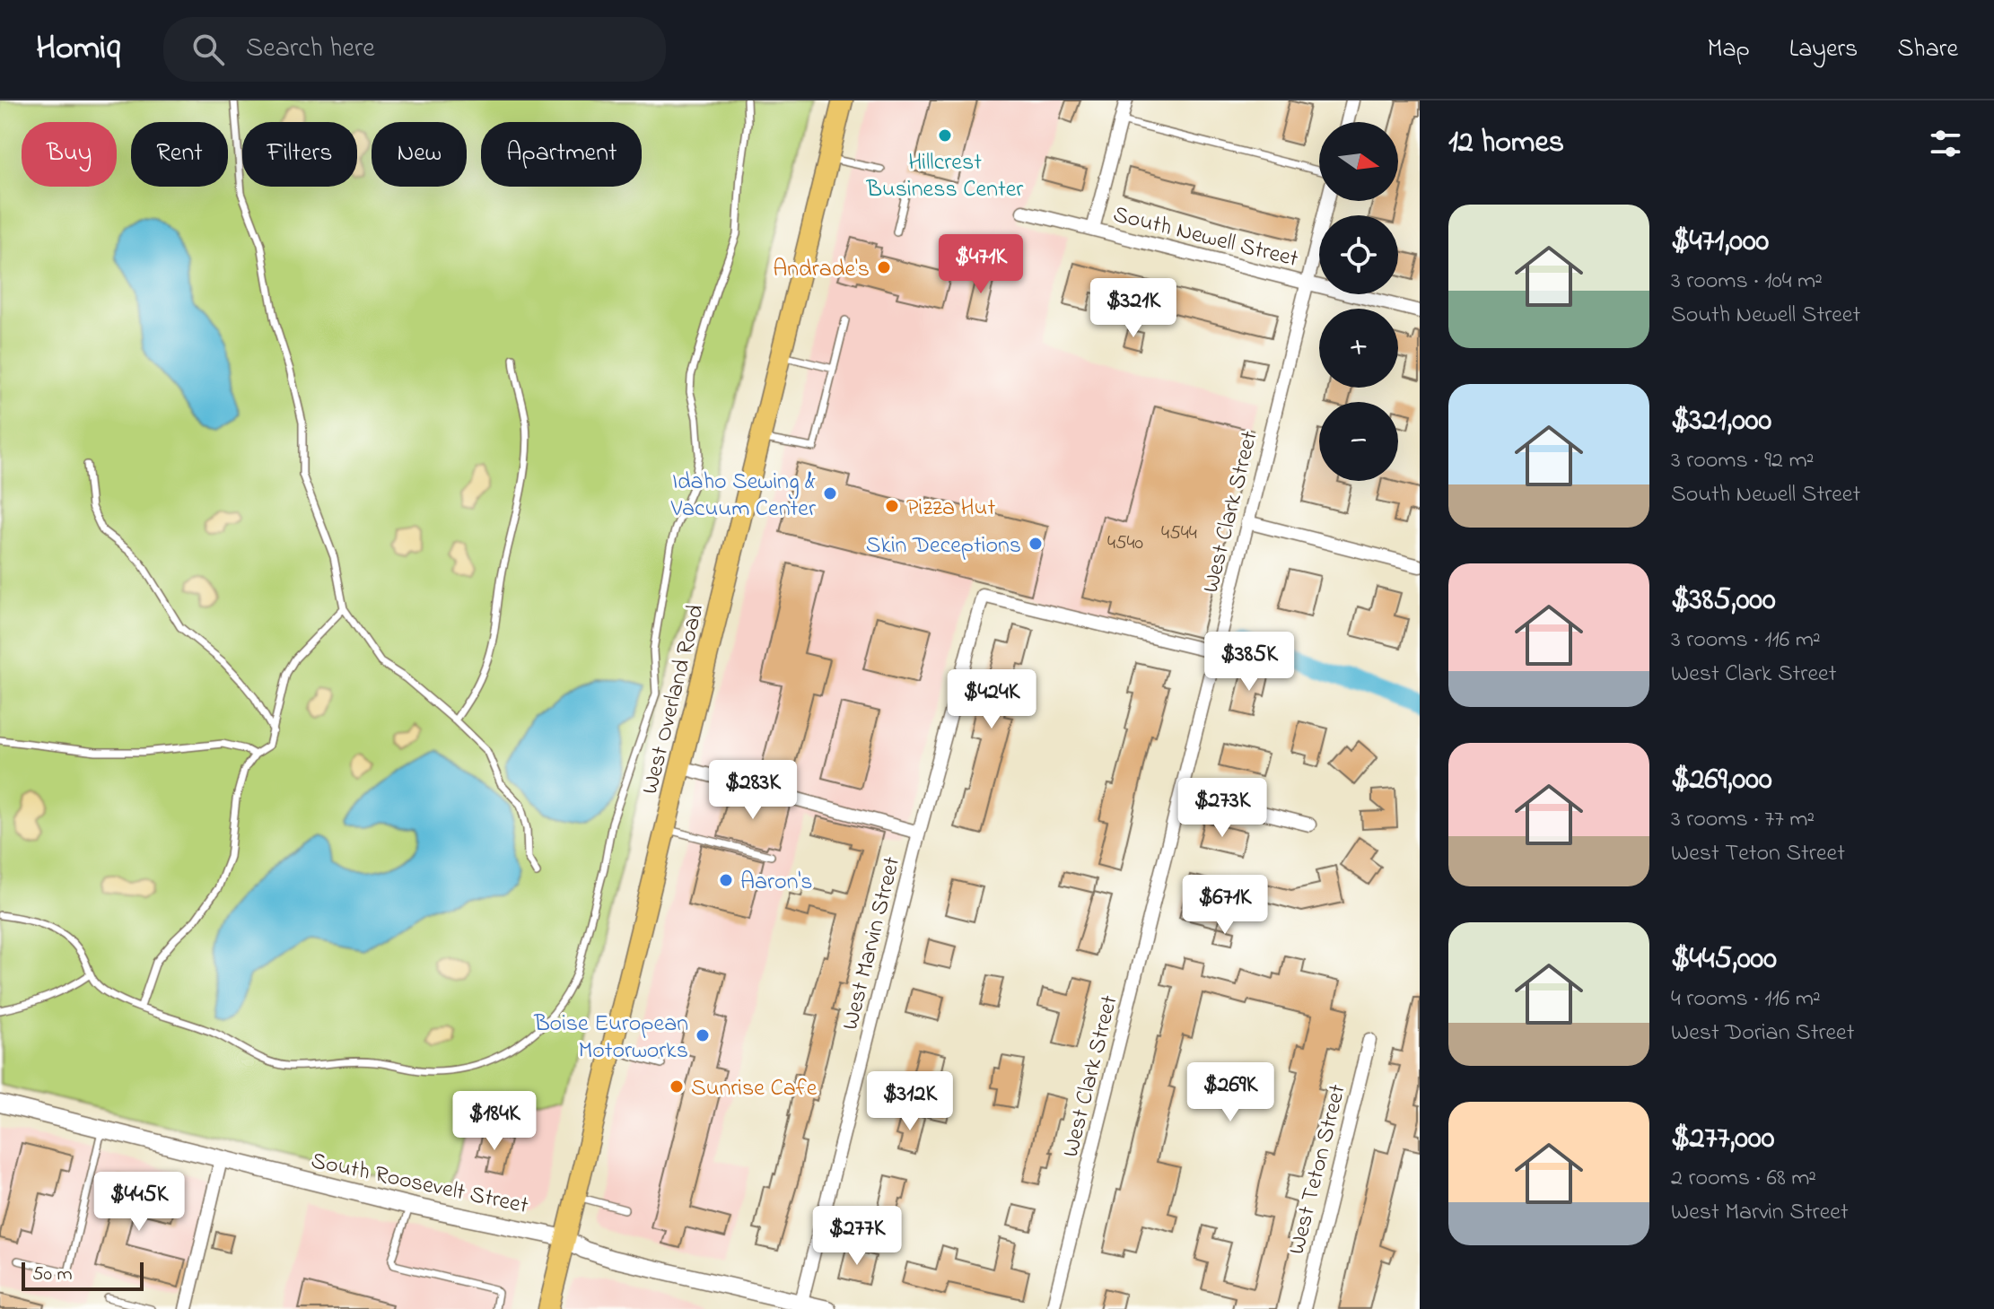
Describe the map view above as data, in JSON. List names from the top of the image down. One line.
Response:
{"streets":{"main road":["West Overland Road"],"street":["South Newell Street","West Clark Street","West Marvin Street","West Teton Street","South Roosevelt Street"]},"crossings":[["South Newell Street","West Clark Street"],["West Clark Street","West Marvin Street"],["West Overland Road","South Roosevelt Street"],["West Marvin Street","South Roosevelt Street"]],"places":["Hillcrest Business Center","Andrade's","Idaho Sewing & Vacuum Center","Pizza Hut","Skin Deceptions","Aaron's","Boise European Motorworks","Sunrise Cafe"],"house_numbers":["4544","4540"],"scale_bar":"50 m","north":"right","page":{"header":"Homiq","search":"Search here","nav":["Map","Layers","Share"],"heading":"12 homes","map_buttons":["+","−"],"chip":["Buy","Rent","Filters","New","Apartment"],"list":[{"name":"$471,000","note":"3 rooms · 104 m² · South Newell Street"},{"name":"$321,000","note":"3 rooms · 92 m² · South Newell Street"},{"name":"$385,000","note":"3 rooms · 116 m² · West Clark Street"},{"name":"$269,000","note":"3 rooms · 77 m² · West Teton Street"},{"name":"$445,000","note":"4 rooms · 116 m² · West Dorian Street"},{"name":"$277,000","note":"2 rooms · 68 m² · West Marvin Street"}],"price":["$471K","$321K","$385K","$424K","$283K","$273K","$671K","$269K","$312K","$184K","$445K","$277K"],"scale":"50 m"}}
